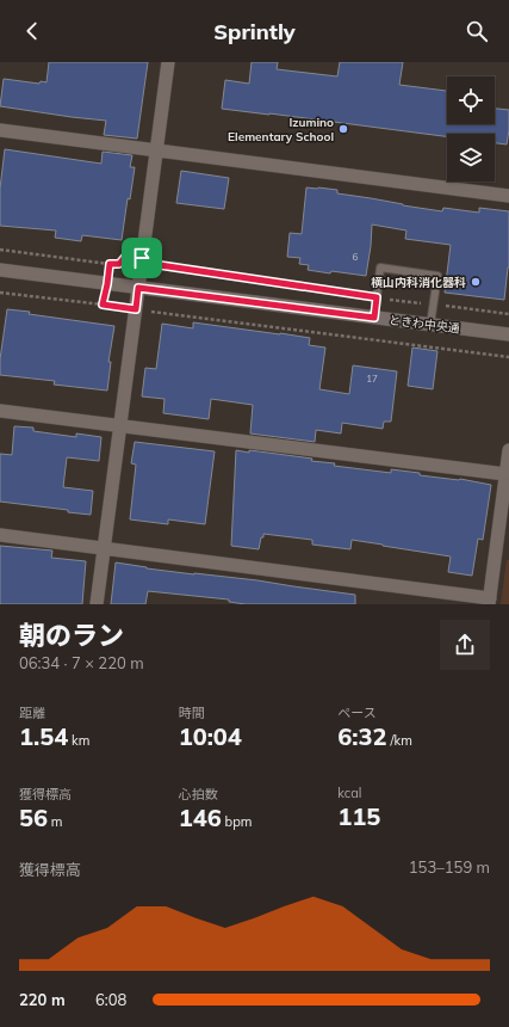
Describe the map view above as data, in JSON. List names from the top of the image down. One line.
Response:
{"streets":{"street":["ときわ中央通"]},"places":["Izumino Elementary School","横山内科消化器科"],"house_numbers":["6","17"],"page":{"header":"Sprintly","heading":["朝のラン","06:34 · 7 × 220 m"],"stats":[["距離","1.54 km"],["時間","10:04"],["ペース","6:32 /km"],["獲得標高","56 m"],["心拍数","146 bpm"],["kcal","115"]],"chart":["獲得標高","153–159 m"],"list":[{"name":"220 m","note":"6:08"}]}}
